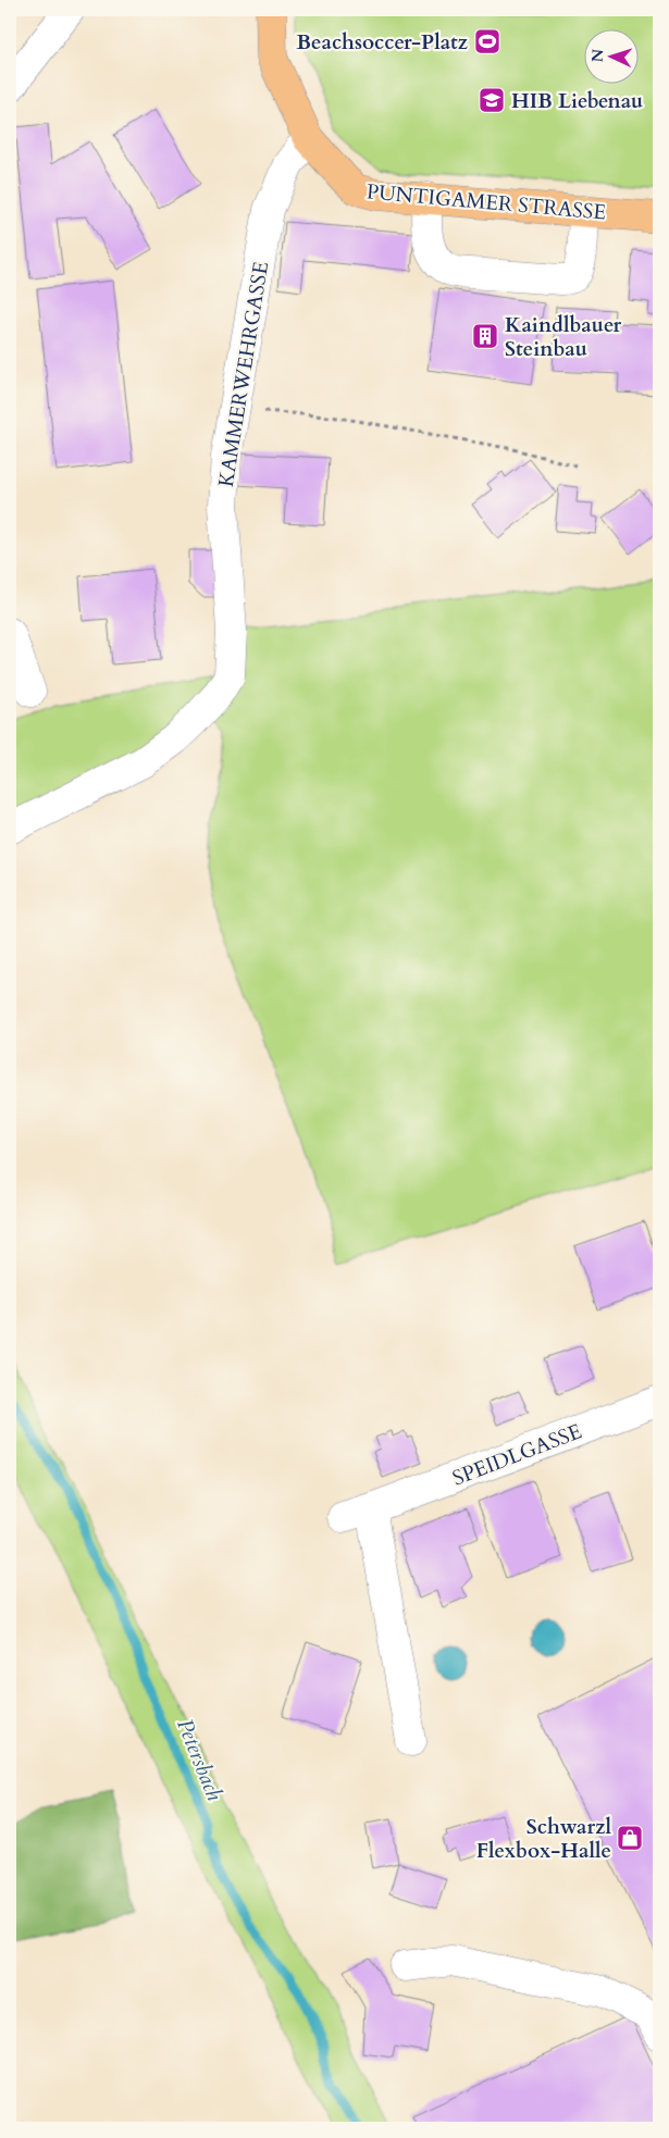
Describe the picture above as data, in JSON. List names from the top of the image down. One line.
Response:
{"streets":{"main road":["PUNTIGAMER STRASSE"],"street":["KAMMERWEHRGASSE","SPEIDLGASSE"]},"crossings":[["PUNTIGAMER STRASSE","KAMMERWEHRGASSE"]],"water":["Petersbach"],"places":{"sports":["Beachsoccer-Platz"],"school or university":["HIB Liebenau"],"building":["Kaindlbauer Steinbau"],"shop":["Schwarzl Flexbox-Halle"]},"north":"left"}
